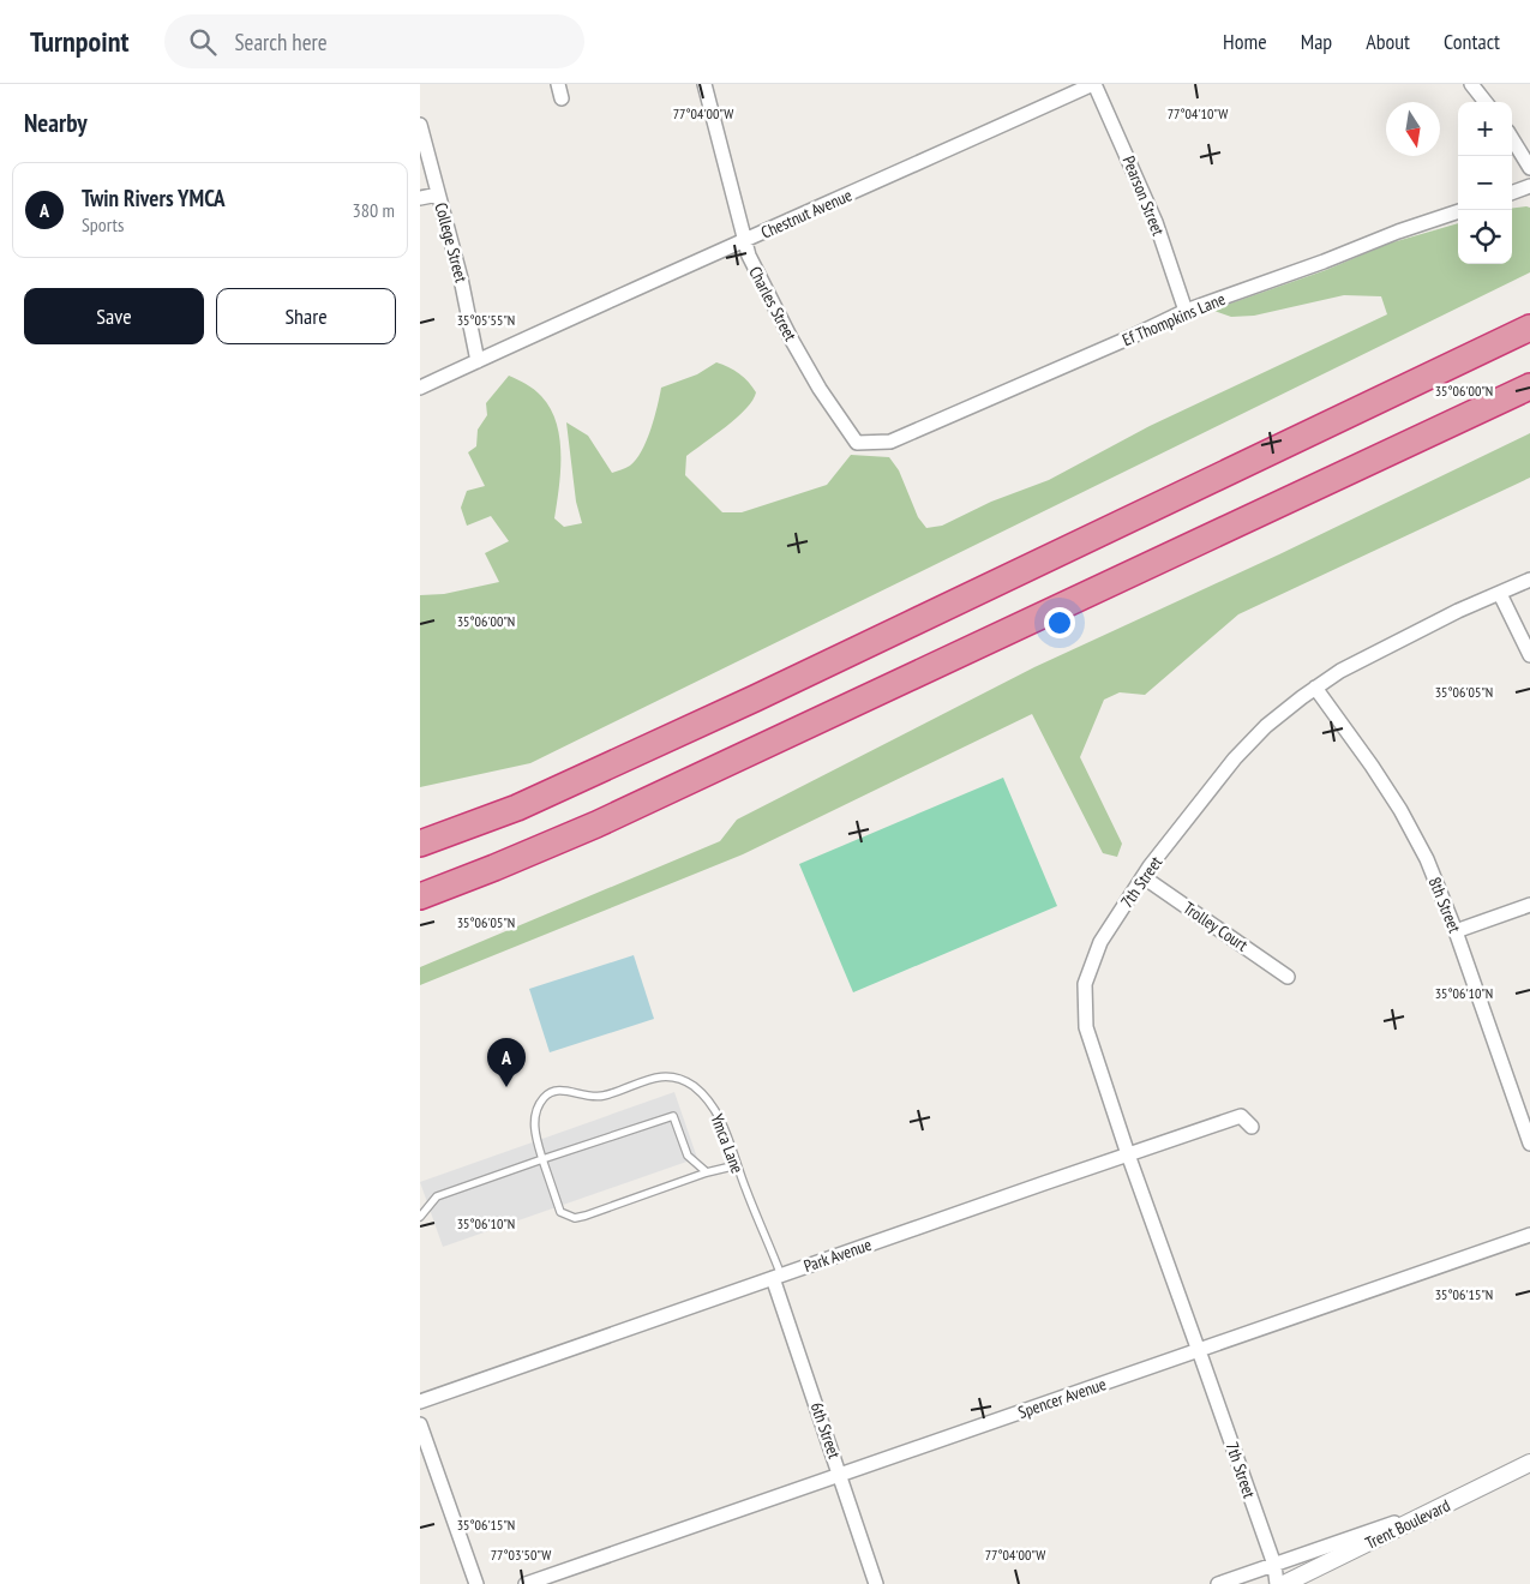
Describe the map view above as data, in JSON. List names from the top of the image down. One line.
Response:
{"streets":{"street":["Pearson Street","Chestnut Avenue","College Street","Charles Street","Ef Thompkins Lane","7th Street","8th Street","Trolley Court","Park Avenue","Spencer Avenue","6th Street","Trent Boulevard"],"lane":["Ymca Lane"]},"crossings":[["Pearson Street","Chestnut Avenue"],["Pearson Street","Ef Thompkins Lane"],["Chestnut Avenue","College Street"],["Chestnut Avenue","Charles Street"],["Charles Street","Ef Thompkins Lane"],["7th Street","8th Street"],["7th Street","Trolley Court"],["7th Street","Park Avenue"],["7th Street","Spencer Avenue"],["Ymca Lane","Park Avenue"],["Ymca Lane","6th Street"],["Park Avenue","6th Street"],["Spencer Avenue","6th Street"]],"north":"bottom","page":{"header":"Turnpoint","search":"Search here","nav":["Home","Map","About","Contact"],"heading":"Nearby","map_buttons":["+","−"],"list":[{"mark":"A","name":"Twin Rivers YMCA","note":"Sports","value":"380 m"}],"buttons":["Save","Share"],"pins":"A"},"coordinates":["77°04'00\"W","77°04'10\"W","35°05'55\"N","35°06'00\"N","35°06'05\"N","35°06'10\"N","35°06'15\"N","77°03'50\"W"]}
